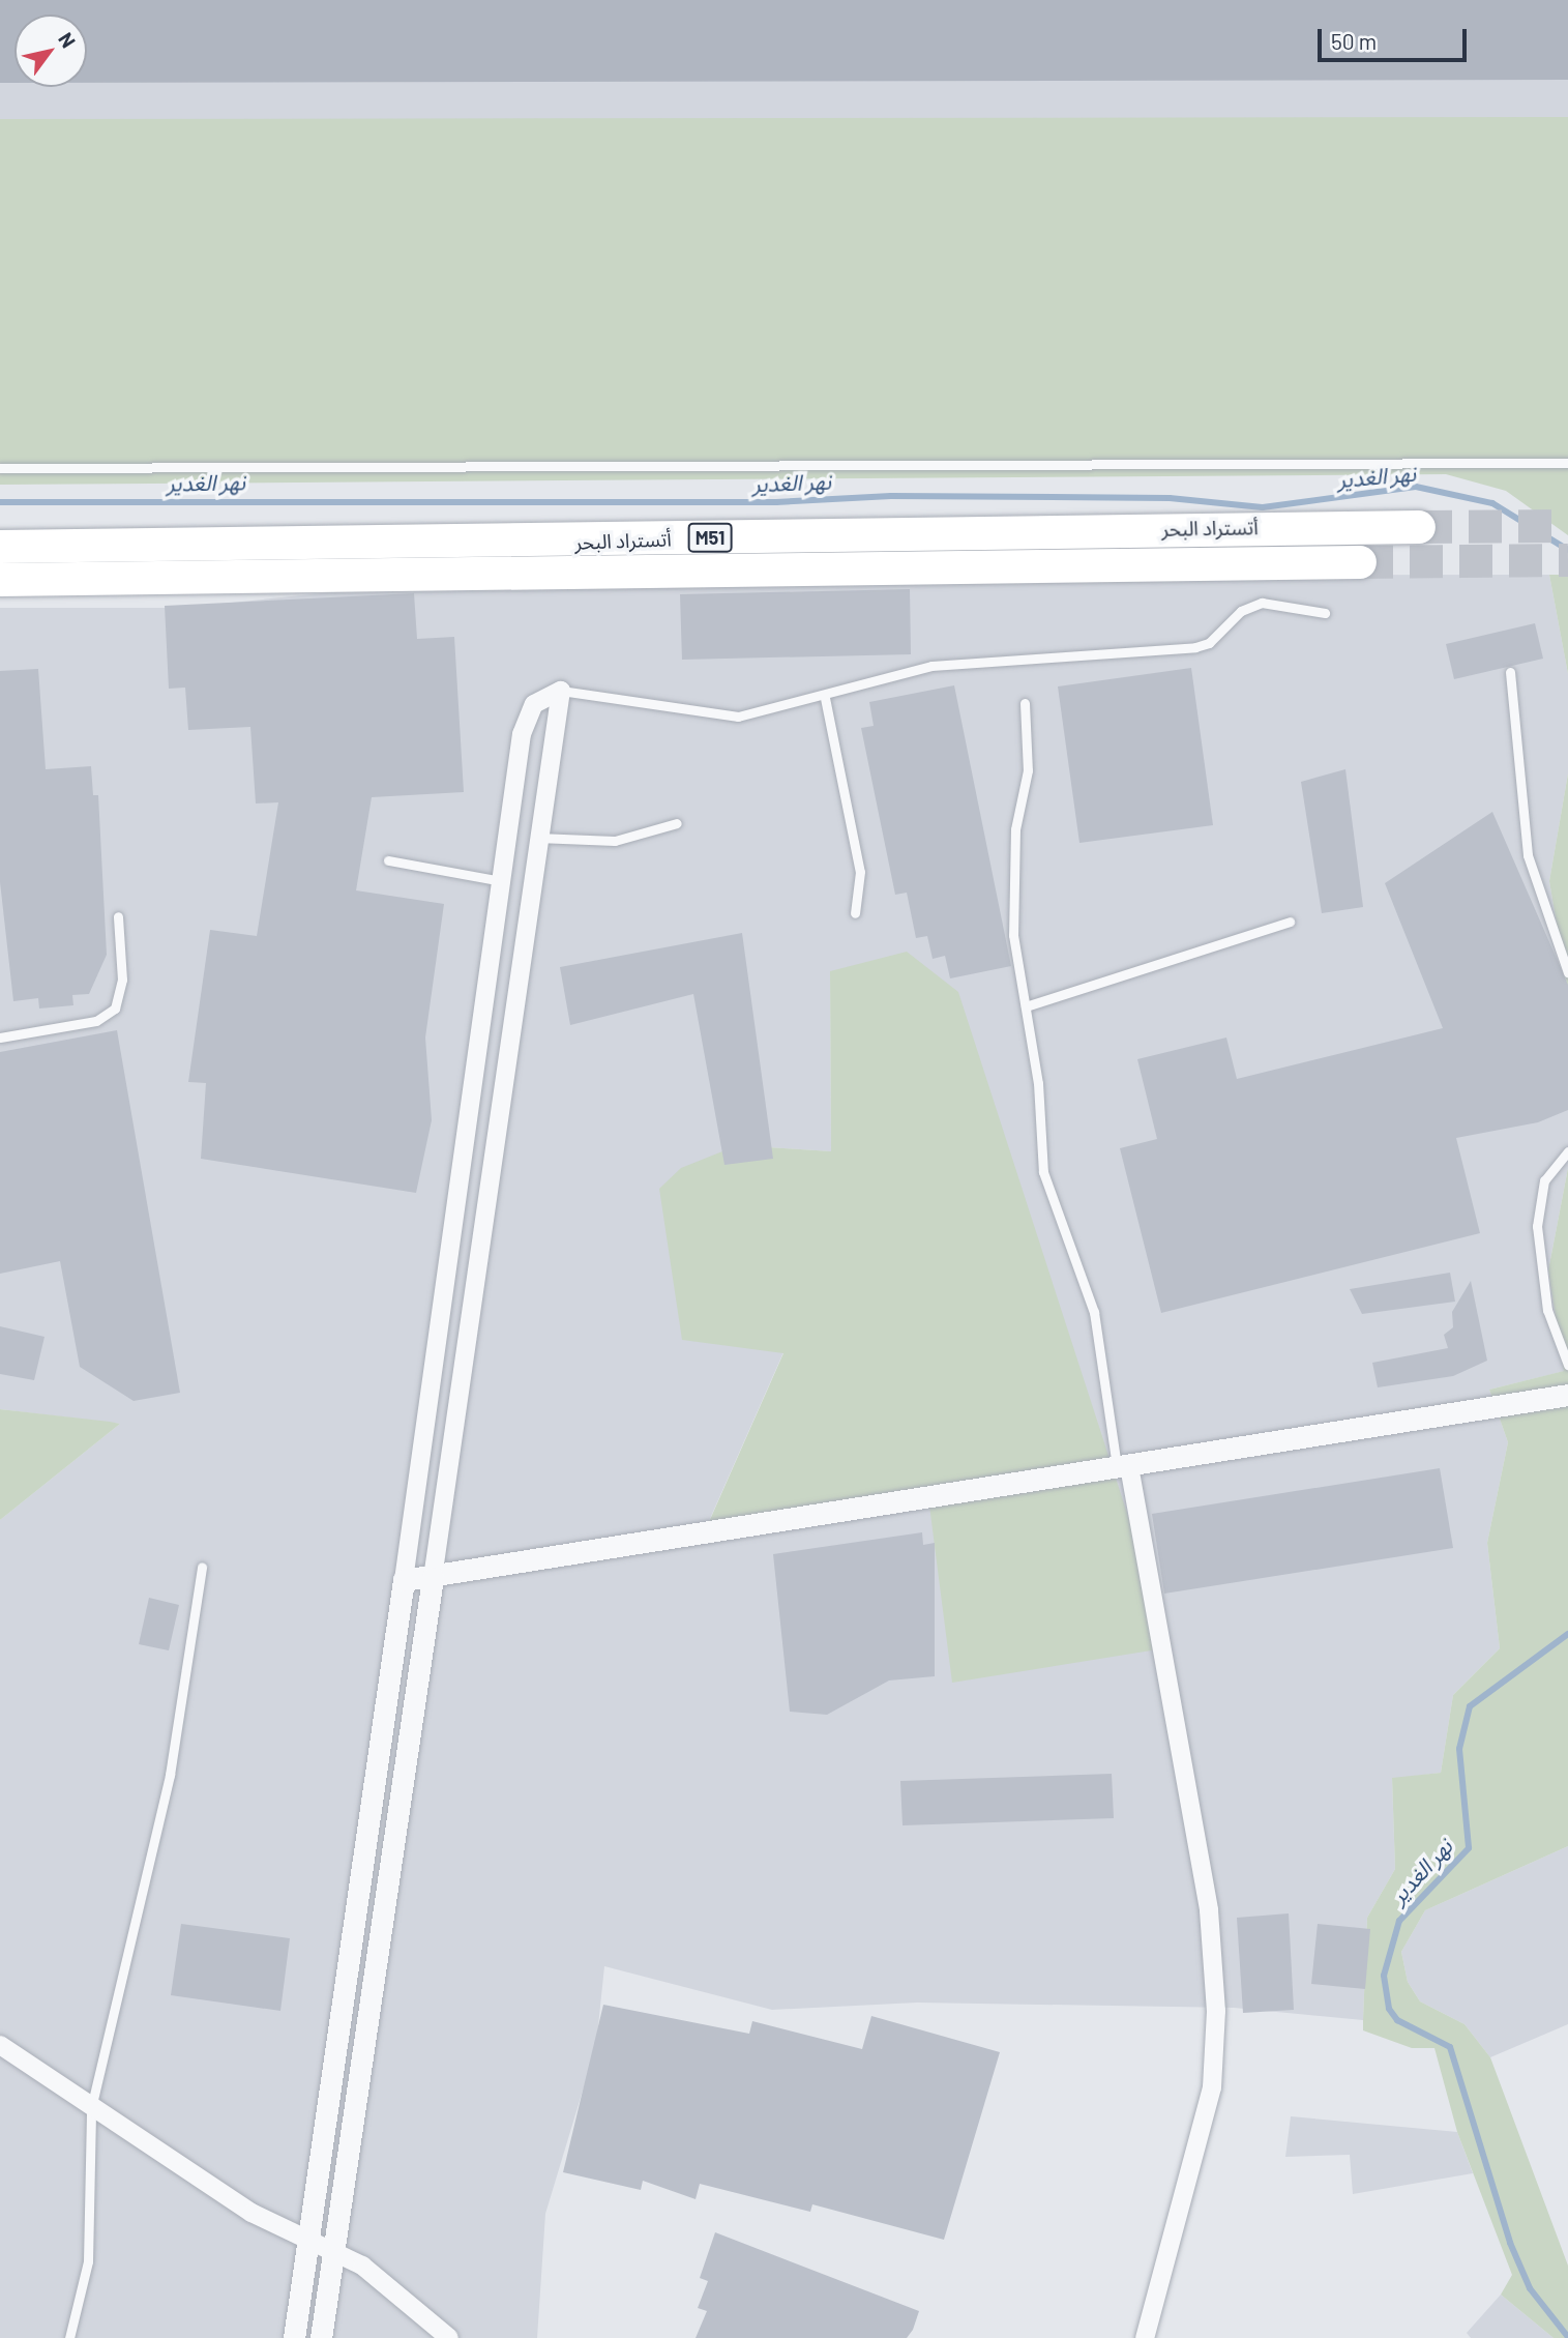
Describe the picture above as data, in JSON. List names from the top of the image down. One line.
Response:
{"streets":{"highway":["أتستراد البحر","M51"]},"water":["نهر الغدير"],"scale_bar":"50 m","north":"top right"}
